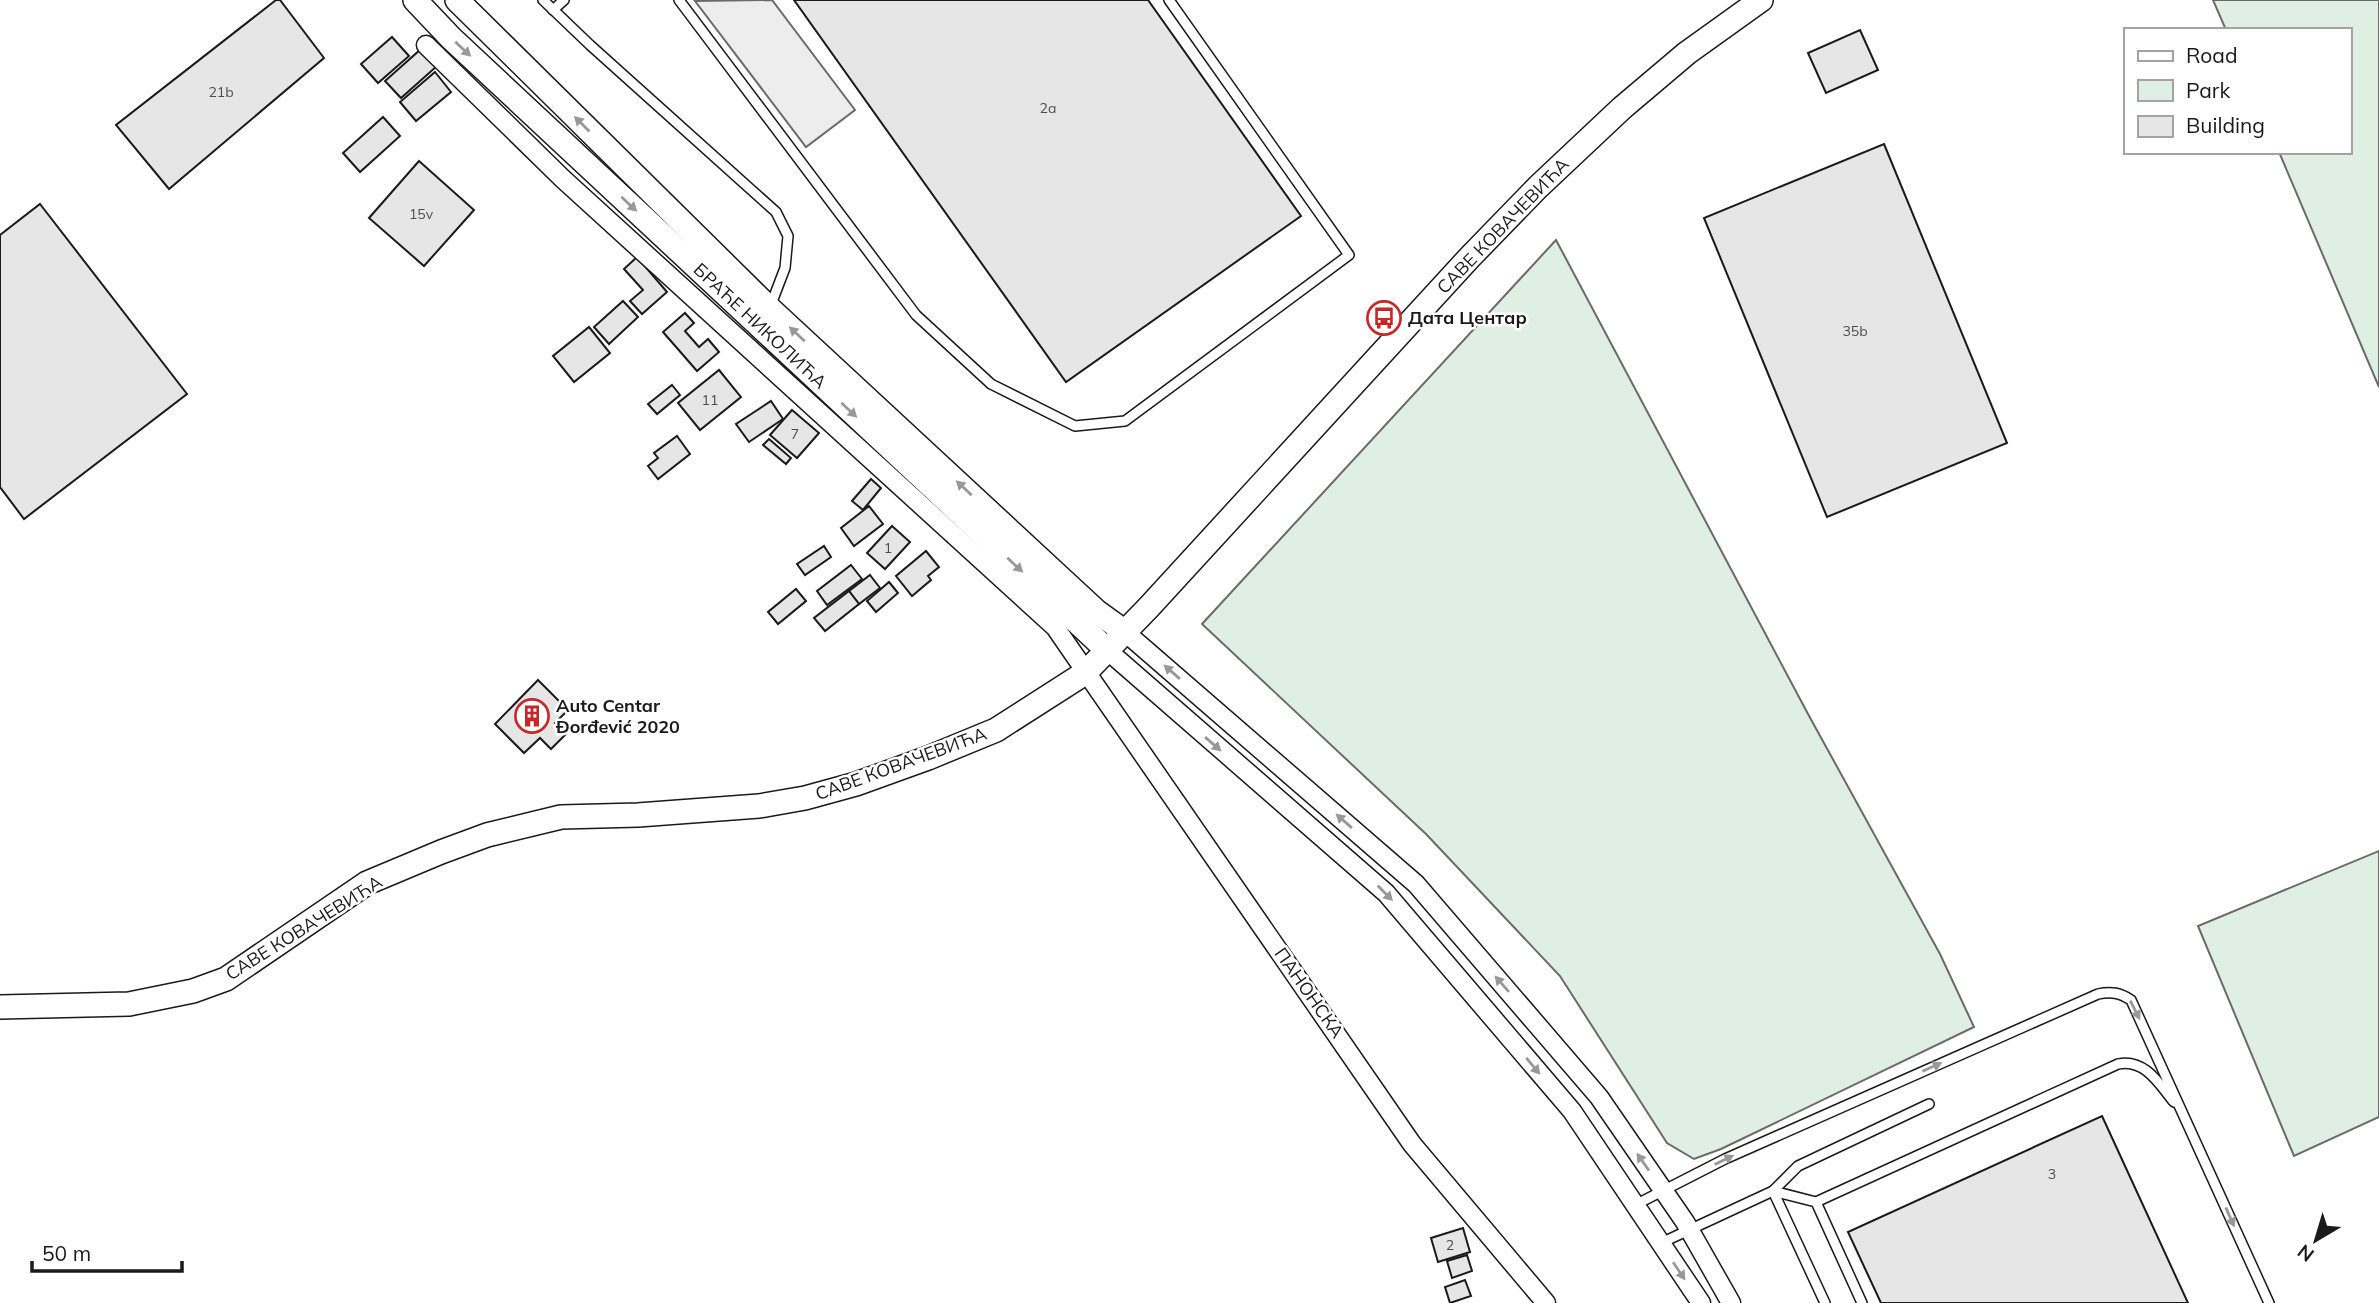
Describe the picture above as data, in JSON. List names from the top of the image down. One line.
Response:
{"streets":{"street":["САВЕ КОВАЧЕВИЋА","БРАЋЕ НИКОЛИЋА","ПАНОНСКА"]},"crossings":[["САВЕ КОВАЧЕВИЋА","БРАЋЕ НИКОЛИЋА"],["САВЕ КОВАЧЕВИЋА","ПАНОНСКА"]],"places":{"bus stop":["Дата Центар"],"building":["Auto Centar Đorđević 2020"]},"house_numbers":["21b","2a","15v","35b","11","7","1","3","2"],"legend":["Road","Park","Building"],"scale_bar":"50 m","north":"bottom left"}
